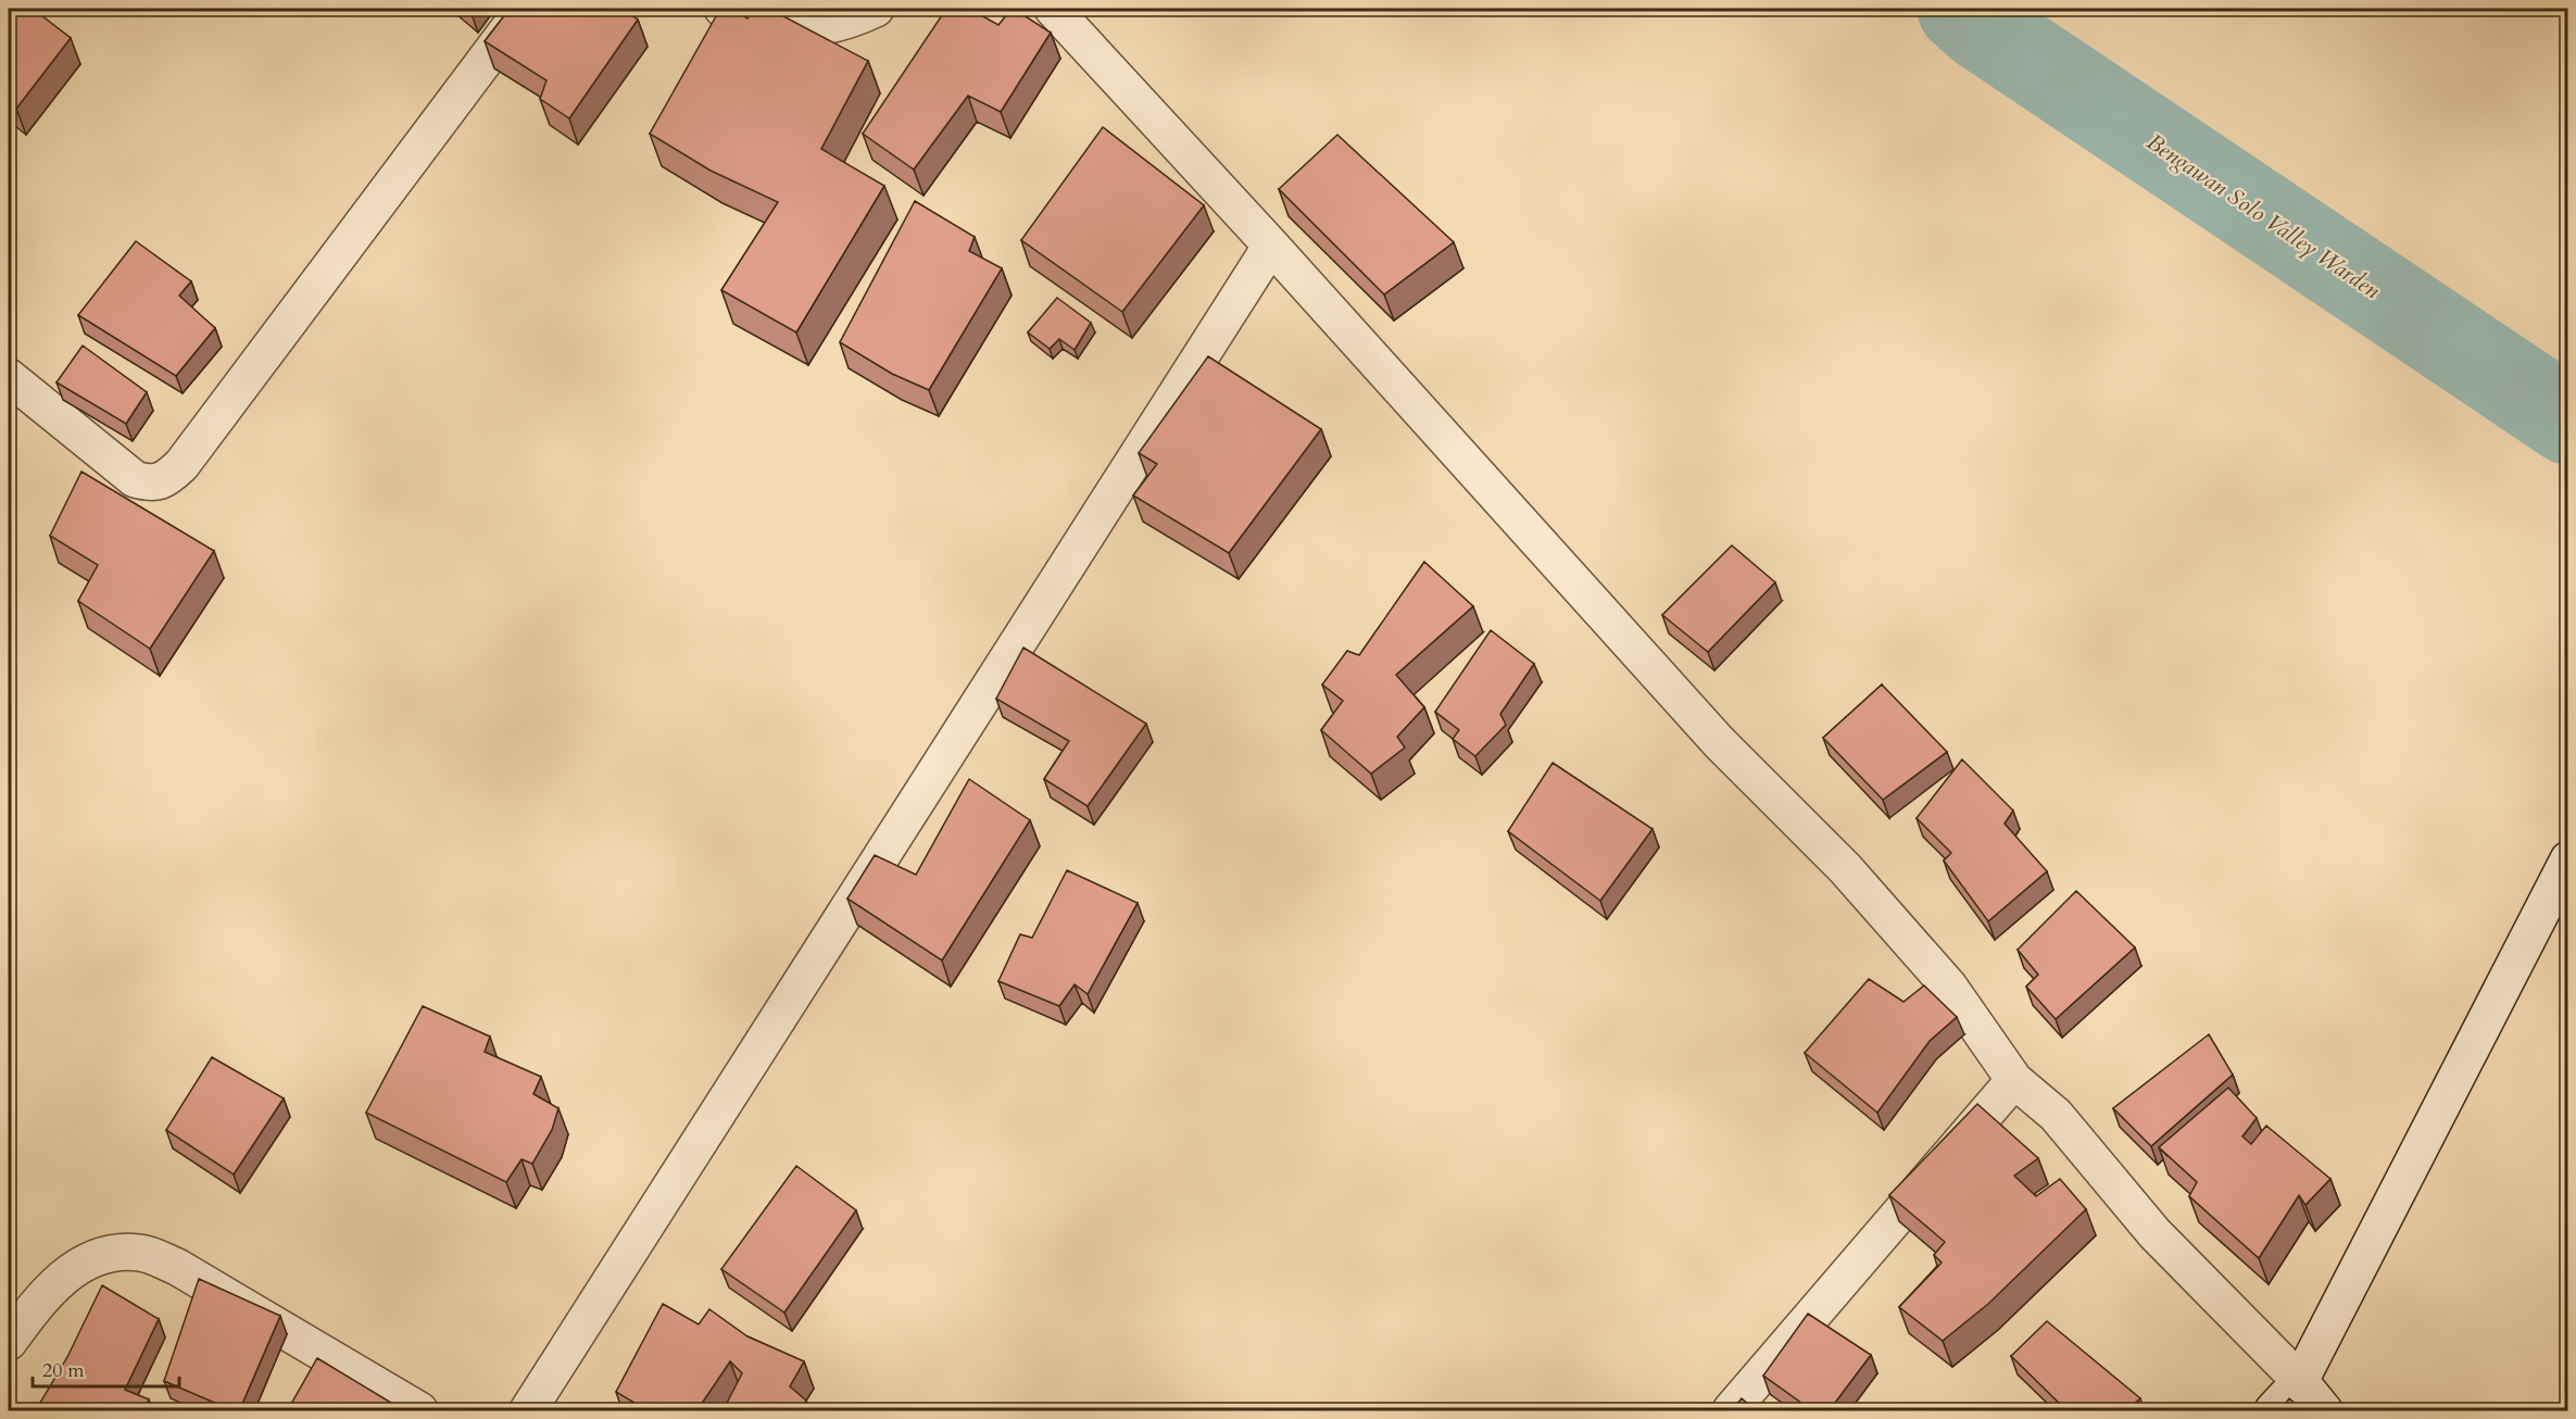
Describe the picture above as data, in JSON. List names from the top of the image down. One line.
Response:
{"water":["Bengawan Solo Valley Warden"],"scale_bar":"20 m"}
